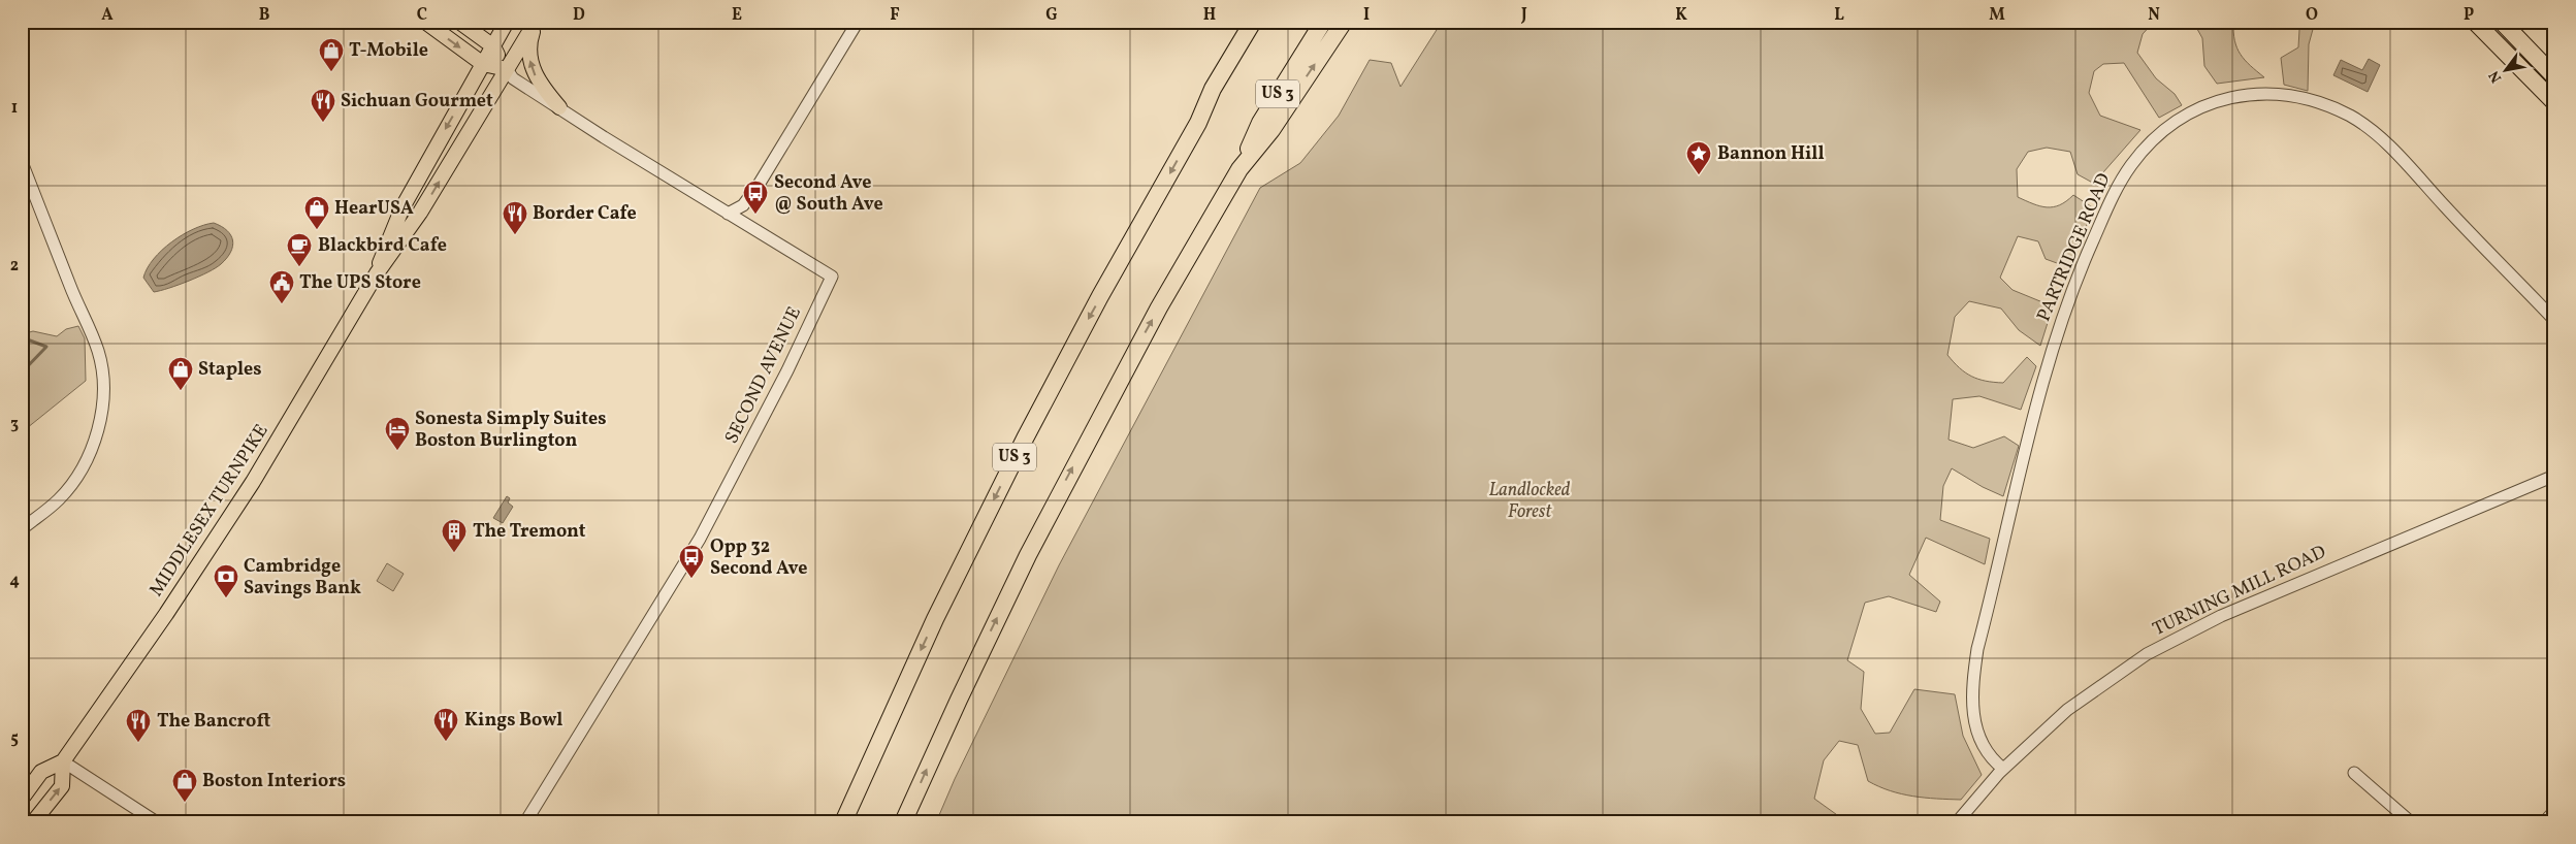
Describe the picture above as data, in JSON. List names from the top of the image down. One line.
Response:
{"streets":{"highway":["US 3"],"main road":["MIDDLESEX TURNPIKE"],"street":["PARTRIDGE ROAD","SECOND AVENUE","TURNING MILL ROAD"]},"crossings":[["PARTRIDGE ROAD","TURNING MILL ROAD"],["SECOND AVENUE","MIDDLESEX TURNPIKE"]],"parks":["Landlocked Forest"],"places":{"shop":["T-Mobile","HearUSA","Staples","Boston Interiors"],"restaurant":["Sichuan Gourmet","Border Cafe","Kings Bowl","The Bancroft"],"place":["Bannon Hill"],"bus stop":["Second Ave @ South Ave","Opp 32 Second Ave"],"cafe":["Blackbird Cafe"],"public building":["The UPS Store"],"hotel":["Sonesta Simply Suites Boston Burlington"],"building":["The Tremont"],"bank":["Cambridge Savings Bank"]},"north":"bottom left","grid":{"columns":["A","B","C","D","E","F","G","H","I","J","K","L","M","N","O","P"],"rows":["1","2","3","4","5"]}}
